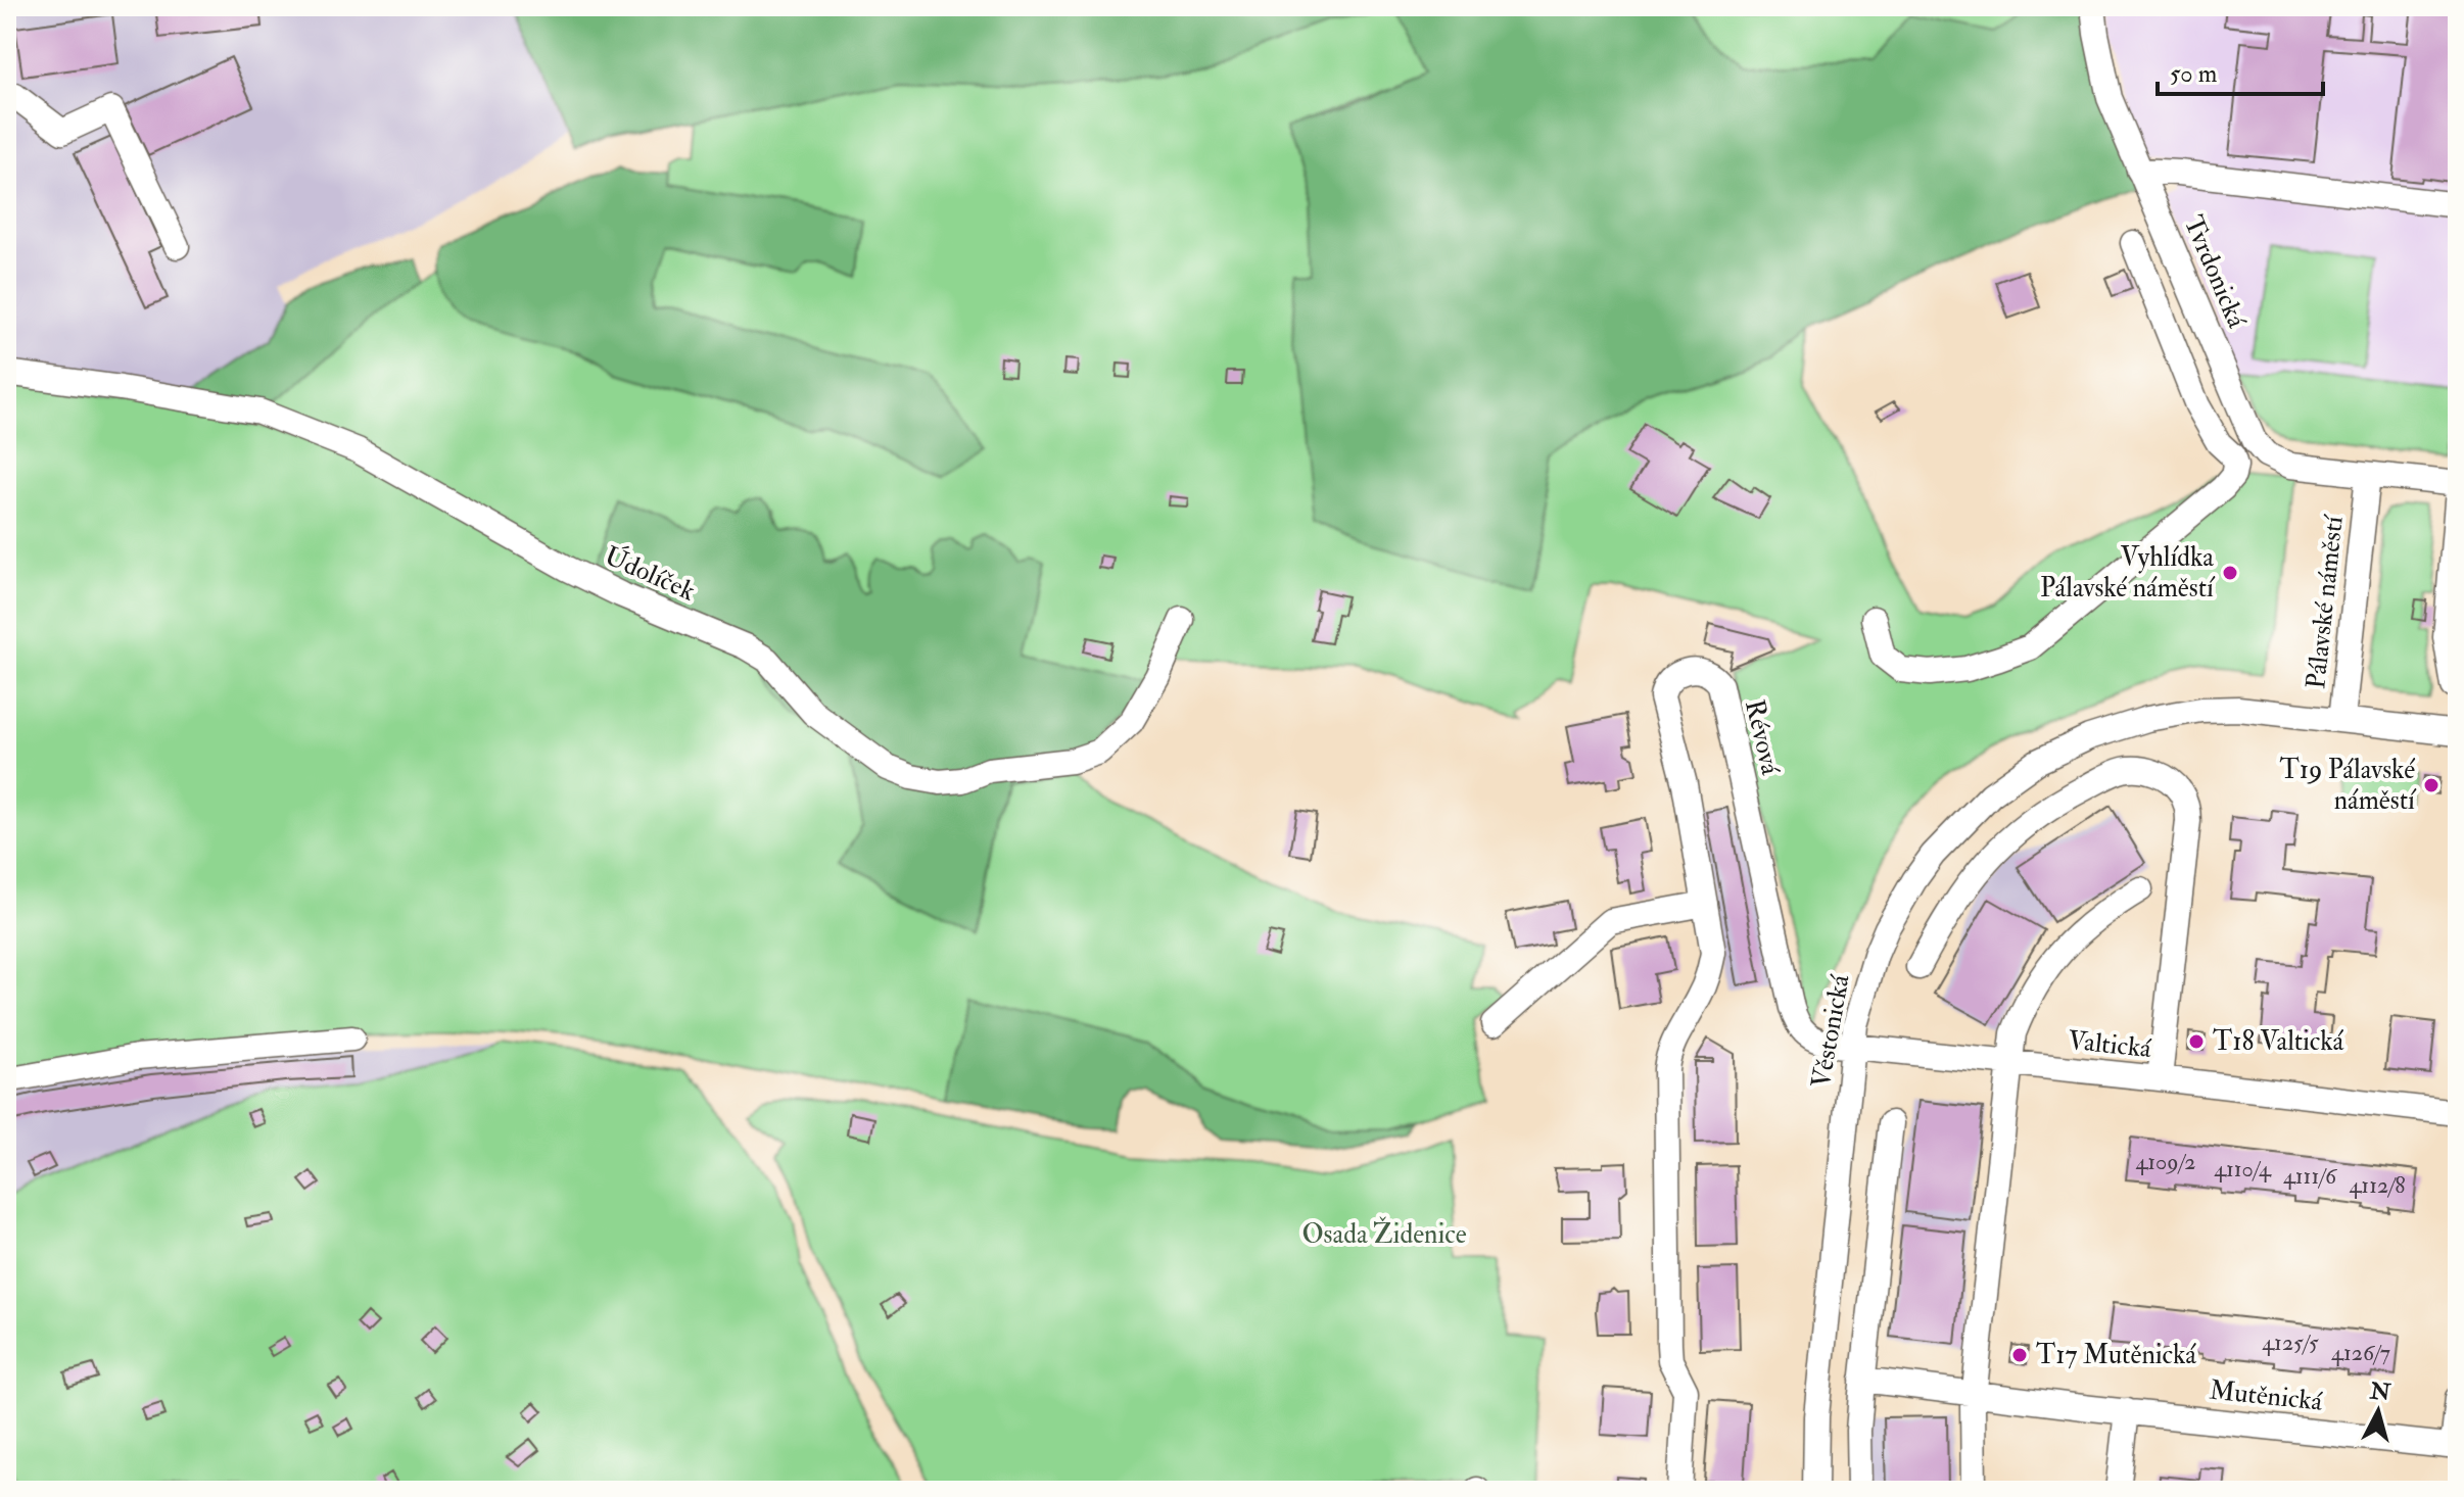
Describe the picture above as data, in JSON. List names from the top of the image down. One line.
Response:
{"streets":{"street":["Tvrdonická","Údolíček","Pálavské náměstí","Révová","Věstonická","Valtická","Mutěnická"]},"crossings":[["Pálavské náměstí","Věstonická"],["Révová","Věstonická"],["Révová","Valtická"],["Věstonická","Valtická"]],"parks":["Osada Židenice"],"places":["Vyhlídka Pálavské náměstí","T19 Pálavské náměstí","T18 Valtická","T17 Mutěnická"],"house_numbers":["4109/2","4110/4","4111/6","4112/8","4125/5","4126/7"],"scale_bar":"50 m","north":"top"}
